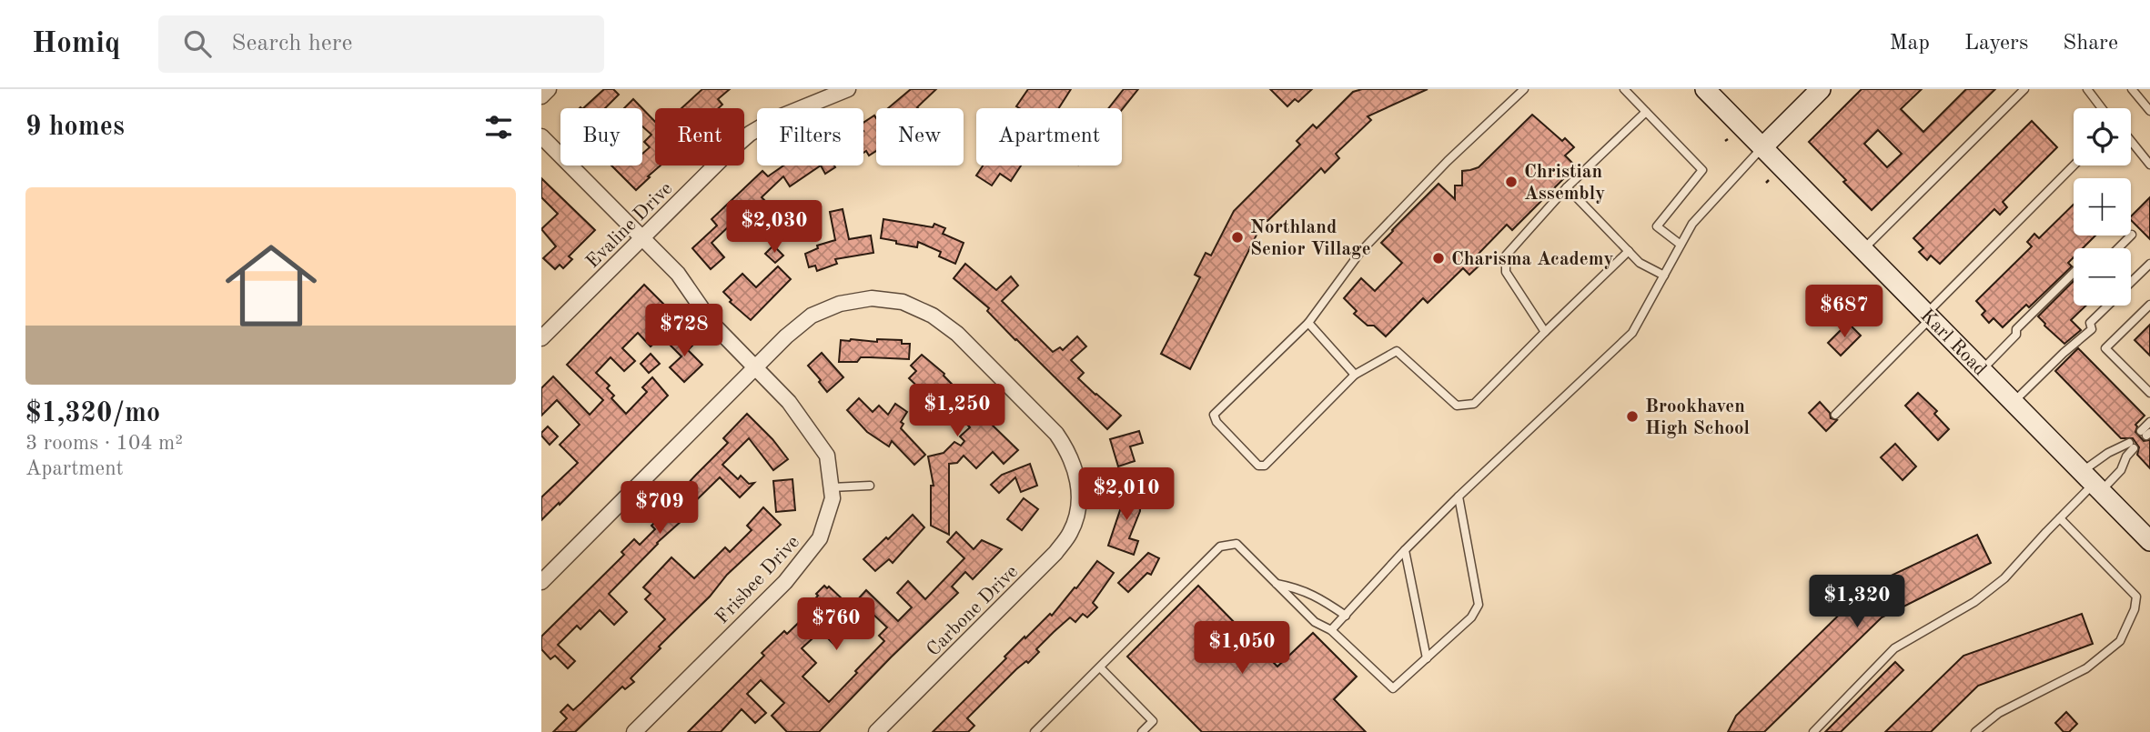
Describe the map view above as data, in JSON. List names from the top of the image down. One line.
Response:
{"streets":{"main road":["Karl Road"],"street":["Evaline Drive","Frisbee Drive","Carbone Drive"]},"crossings":[["Evaline Drive","Frisbee Drive"],["Frisbee Drive","Carbone Drive"]],"places":["Christian Assembly","Northland Senior Village","Charisma Academy","Brookhaven High School"],"page":{"header":"Homiq","search":"Search here","nav":["Map","Layers","Share"],"heading":"9 homes","map_buttons":["+","−"],"chip":["Buy","Rent","Filters","New","Apartment"],"list":[{"name":"$1,320/mo","note":"3 rooms · 104 m² · Apartment"}],"price":["$2,030","$687","$728","$1,250","$2,010","$709","$1,320","$760","$1,050"]}}
